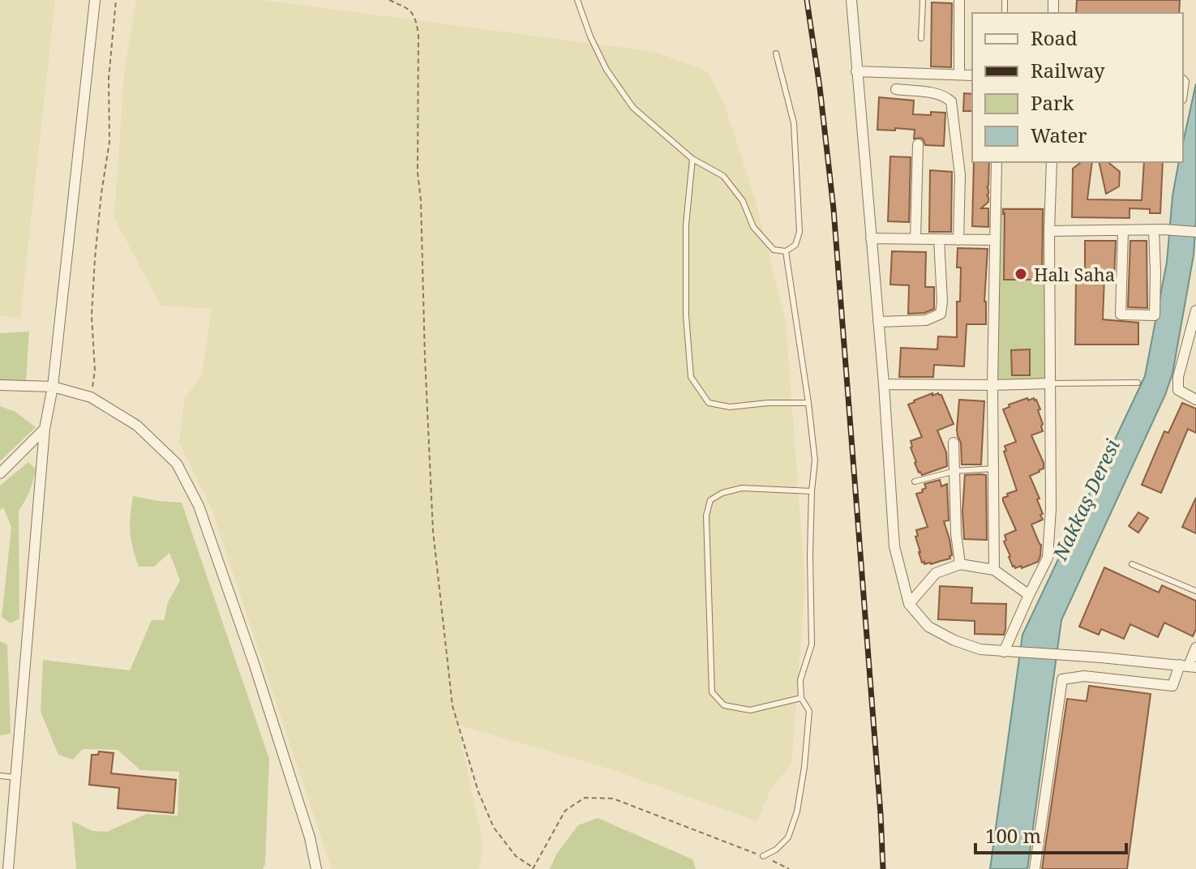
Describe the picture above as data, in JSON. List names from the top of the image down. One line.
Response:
{"water":["Nakkaş Deresi"],"places":["Halı Saha"],"legend":["Road","Railway","Park","Water"],"scale_bar":"100 m"}
